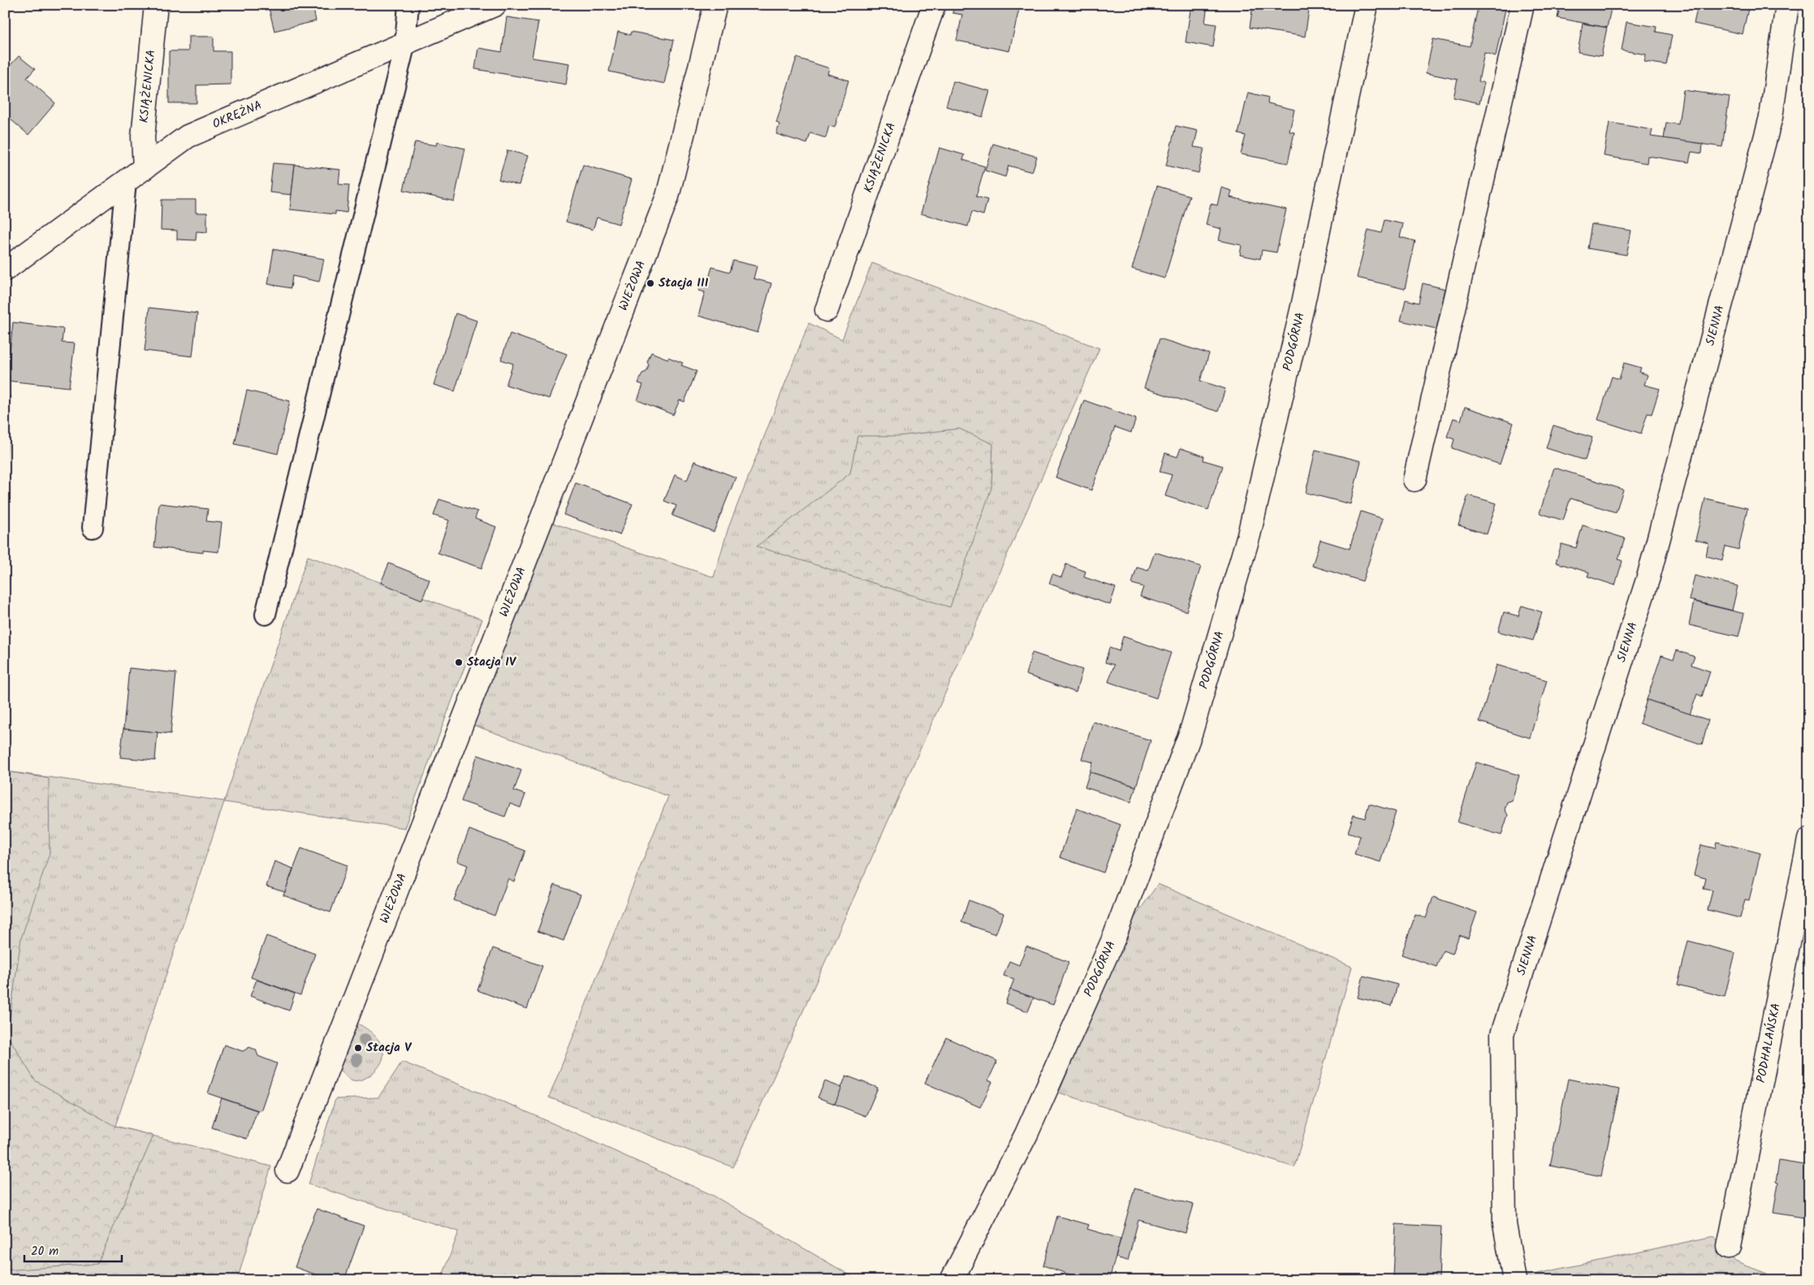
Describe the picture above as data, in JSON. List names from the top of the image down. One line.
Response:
{"streets":{"street":["KSIĄŻENICKA","OKRĘŻNA","WIEŻOWA","SIENNA","PODGÓRNA","PODHALAŃSKA"]},"crossings":[["KSIĄŻENICKA","OKRĘŻNA"]],"places":["Stacja III","Stacja IV","Stacja V"],"scale_bar":"20 m"}
